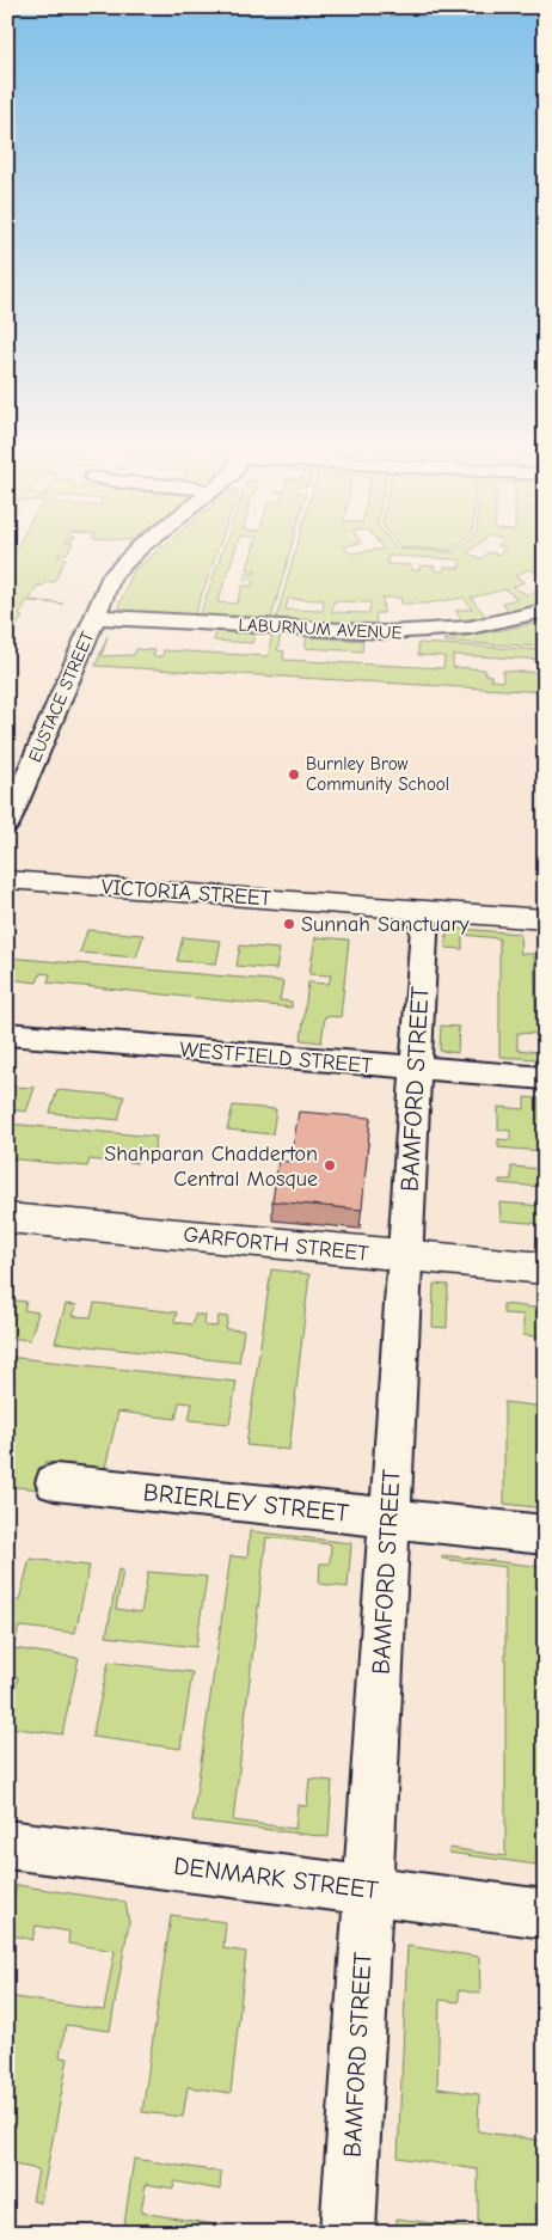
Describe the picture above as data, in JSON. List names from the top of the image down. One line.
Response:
{"streets":{"street":["LABURNUM AVENUE","EUSTACE STREET","VICTORIA STREET","WESTFIELD STREET","BAMFORD STREET","GARFORTH STREET","BRIERLEY STREET","DENMARK STREET"]},"crossings":[["LABURNUM AVENUE","EUSTACE STREET"],["VICTORIA STREET","BAMFORD STREET"],["WESTFIELD STREET","BAMFORD STREET"],["BAMFORD STREET","GARFORTH STREET"],["BAMFORD STREET","BRIERLEY STREET"],["BAMFORD STREET","DENMARK STREET"]],"places":["Burnley Brow Community School","Sunnah Sanctuary","Shahparan Chadderton Central Mosque"]}
